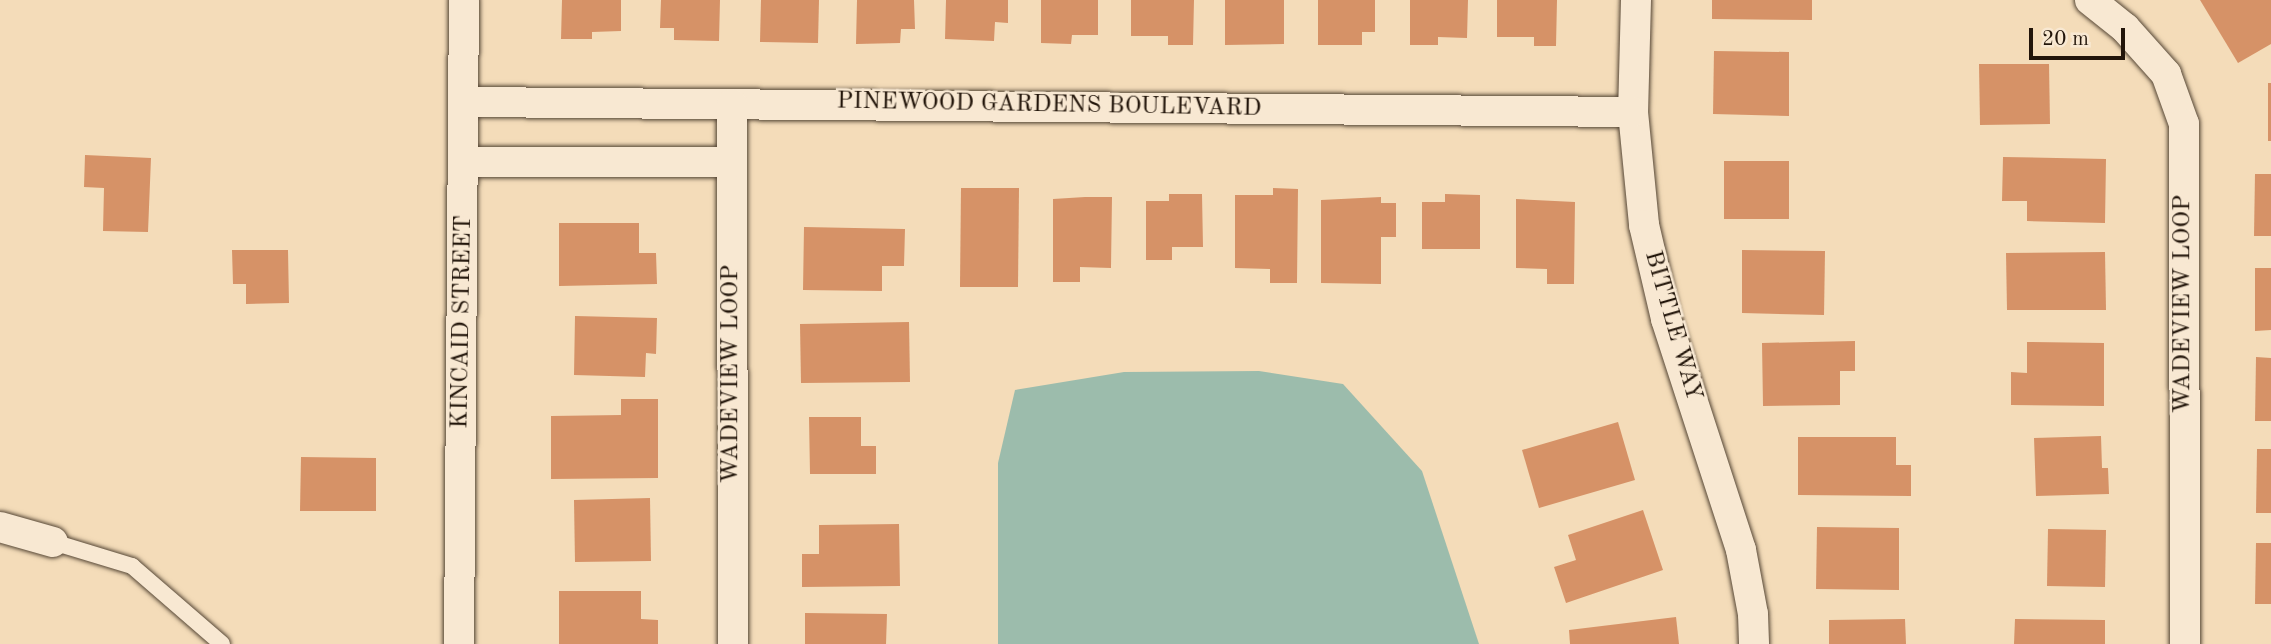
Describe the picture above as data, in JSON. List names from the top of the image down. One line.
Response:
{"streets":{"street":["PINEWOOD GARDENS BOULEVARD","WADEVIEW LOOP","KINCAID STREET","BITTLE WAY"]},"crossings":[["PINEWOOD GARDENS BOULEVARD","WADEVIEW LOOP"],["PINEWOOD GARDENS BOULEVARD","KINCAID STREET"],["PINEWOOD GARDENS BOULEVARD","BITTLE WAY"]],"scale_bar":"20 m"}
